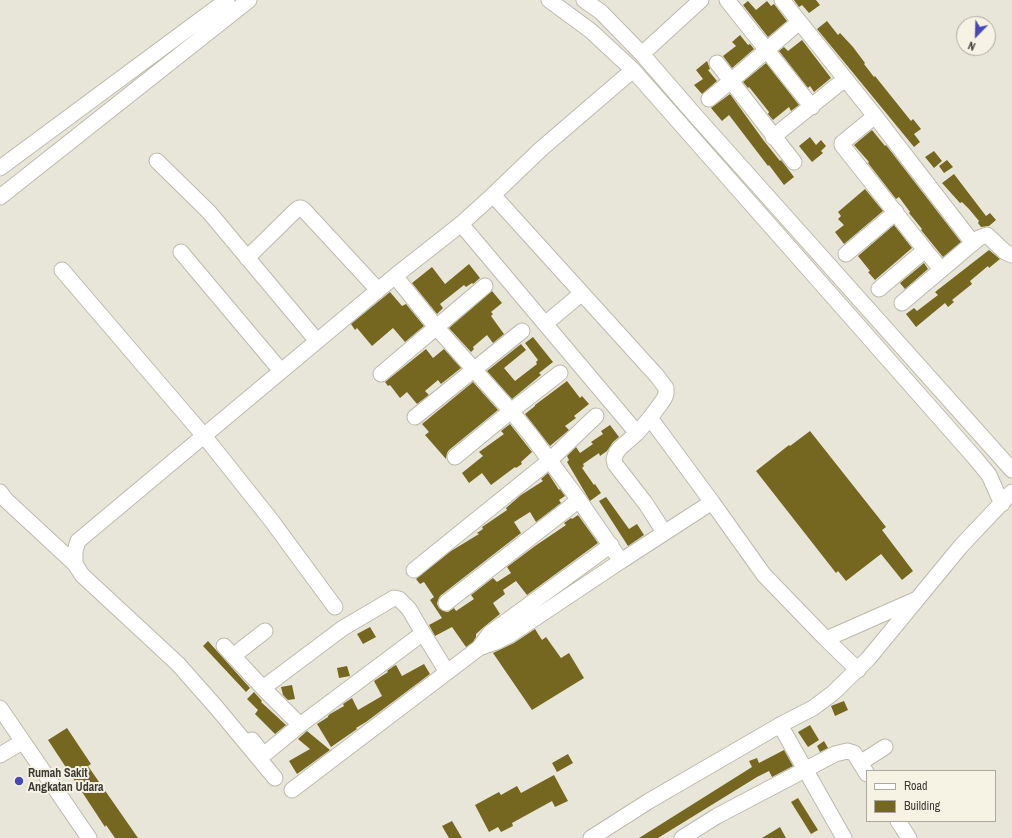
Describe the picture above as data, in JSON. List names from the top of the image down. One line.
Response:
{"places":["Rumah Sakit Angkatan Udara"],"legend":["Road","Building"],"north":"bottom left"}
